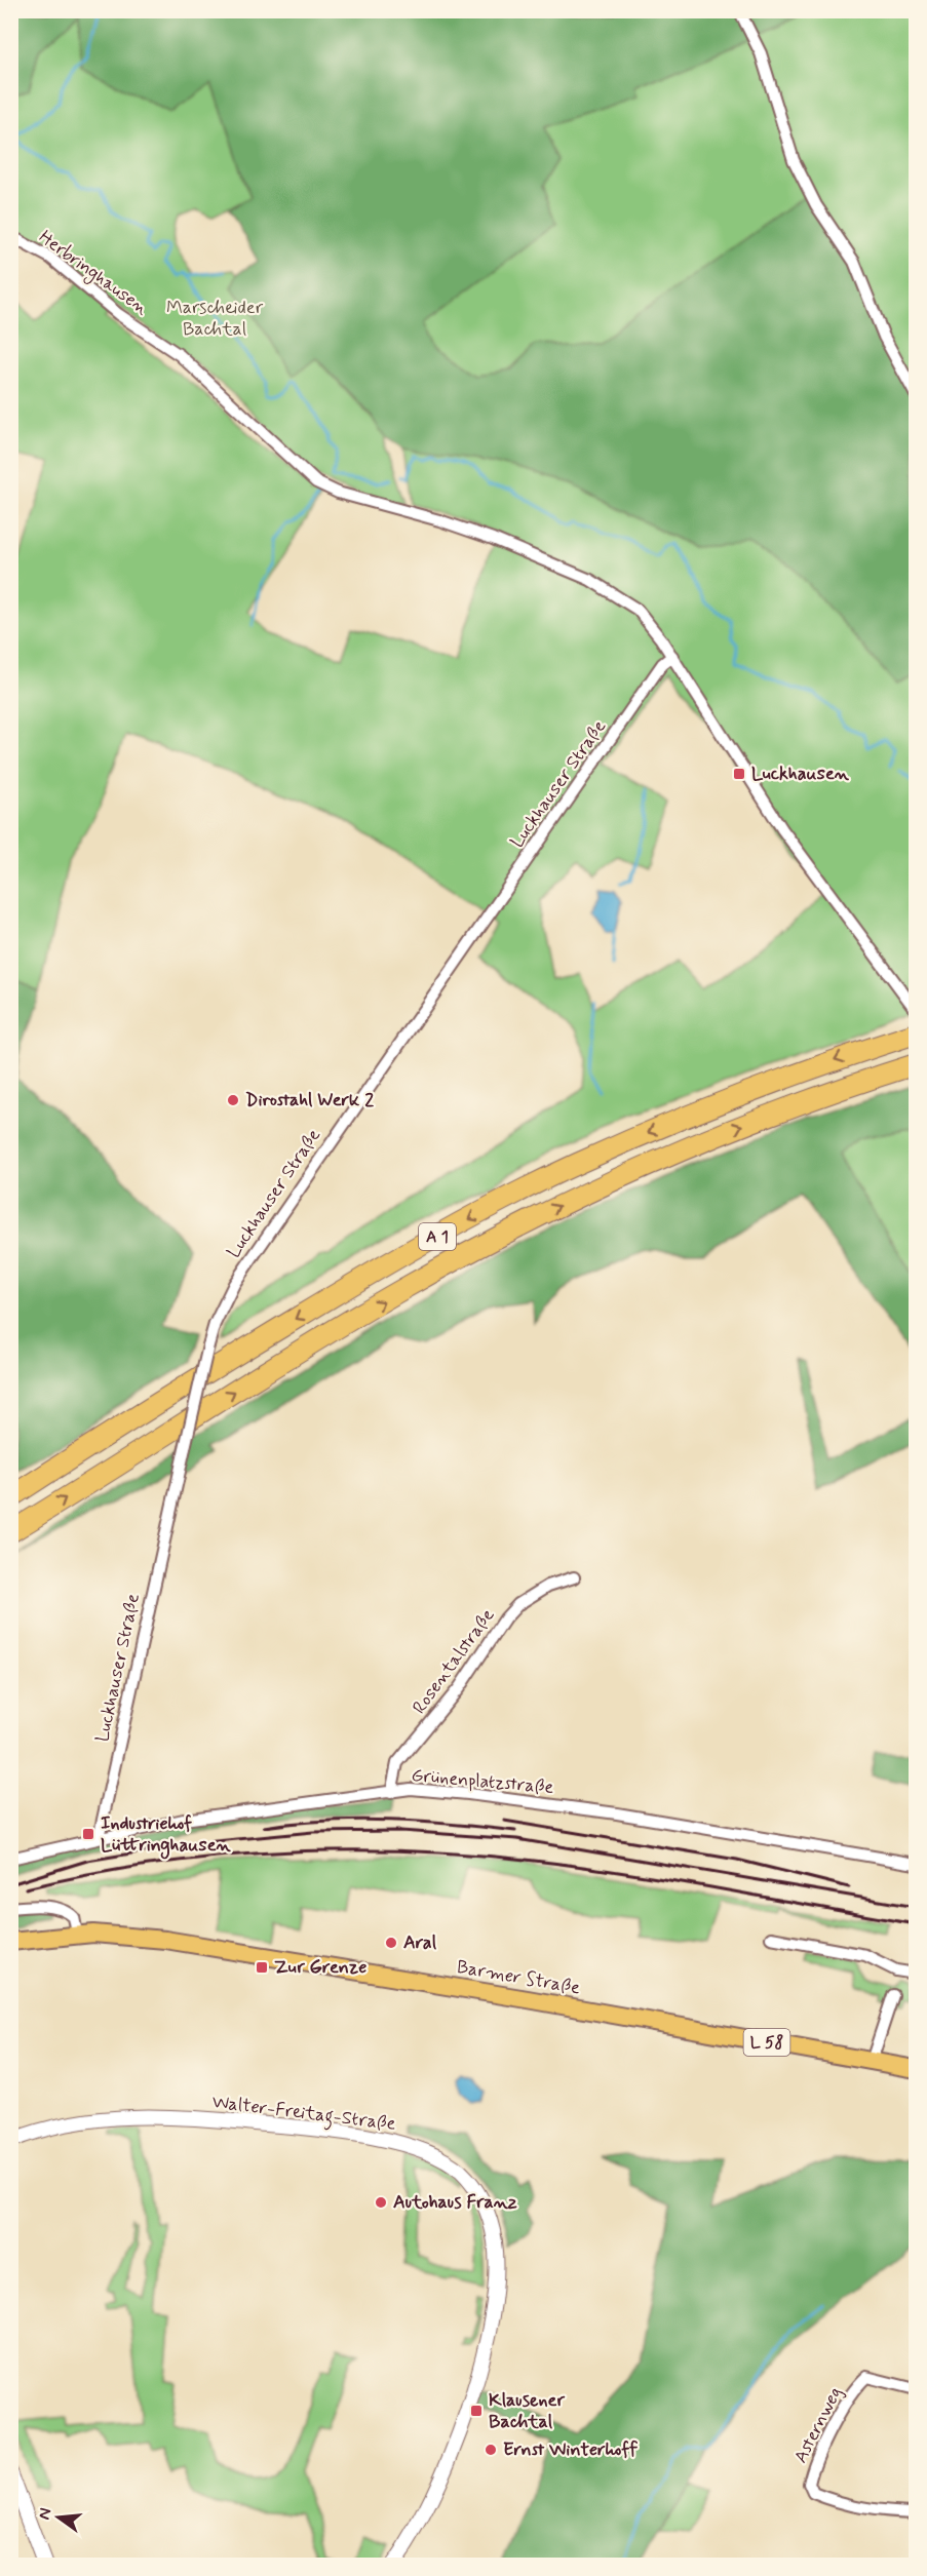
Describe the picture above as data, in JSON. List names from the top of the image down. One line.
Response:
{"streets":{"highway":["A 1"],"main road":["Barmer Straße","L 58"],"street":["Herbringhausen","Luckhauser Straße","Rosentalstraße","Grünenplatzstraße","Walter-Freitag-Straße","Asternweg"]},"crossings":[["Herbringhausen","Luckhauser Straße"],["Luckhauser Straße","Grünenplatzstraße"],["Rosentalstraße","Grünenplatzstraße"]],"parks":["Marscheider Bachtal"],"places":{"transit":["Luckhausen","Industriehof Lüttringhausen","Zur Grenze","Klausener Bachtal"],"other":["Dirostahl Werk 2","Aral","Autohaus Franz","Ernst Winterhoff"]},"north":"left"}
